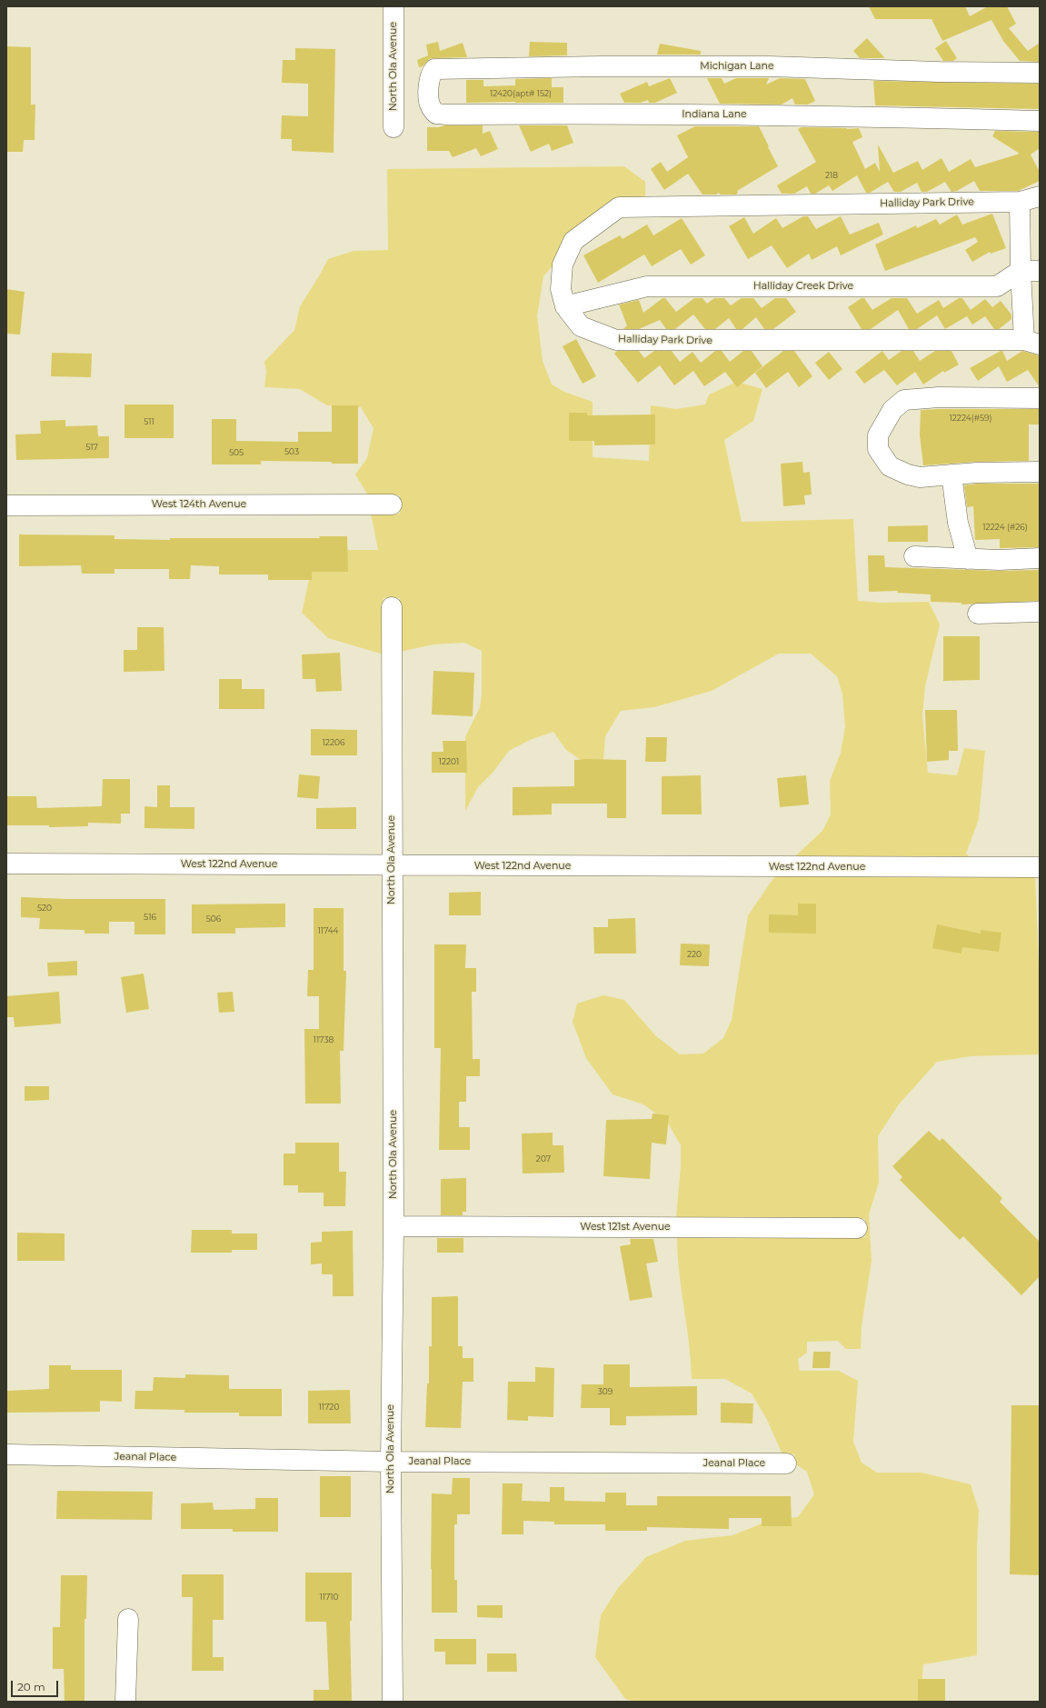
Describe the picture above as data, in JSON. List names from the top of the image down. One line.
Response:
{"streets":{"street":["North Ola Avenue","Michigan Lane","Indiana Lane","Halliday Park Drive","Halliday Creek Drive","West 124th Avenue","West 122nd Avenue","West 121st Avenue","Jeanal Place"]},"crossings":[["North Ola Avenue","West 122nd Avenue"],["North Ola Avenue","West 121st Avenue"],["North Ola Avenue","Jeanal Place"],["Michigan Lane","Indiana Lane"],["Halliday Park Drive","Halliday Creek Drive"]],"house_numbers":["12420(apt# 152)","218","12224(#59)","511","517","503","505","12224 (#26)","12206","12201","520","516","506","11744","220","11738","207","309","11720","11710"],"scale_bar":"20 m"}
